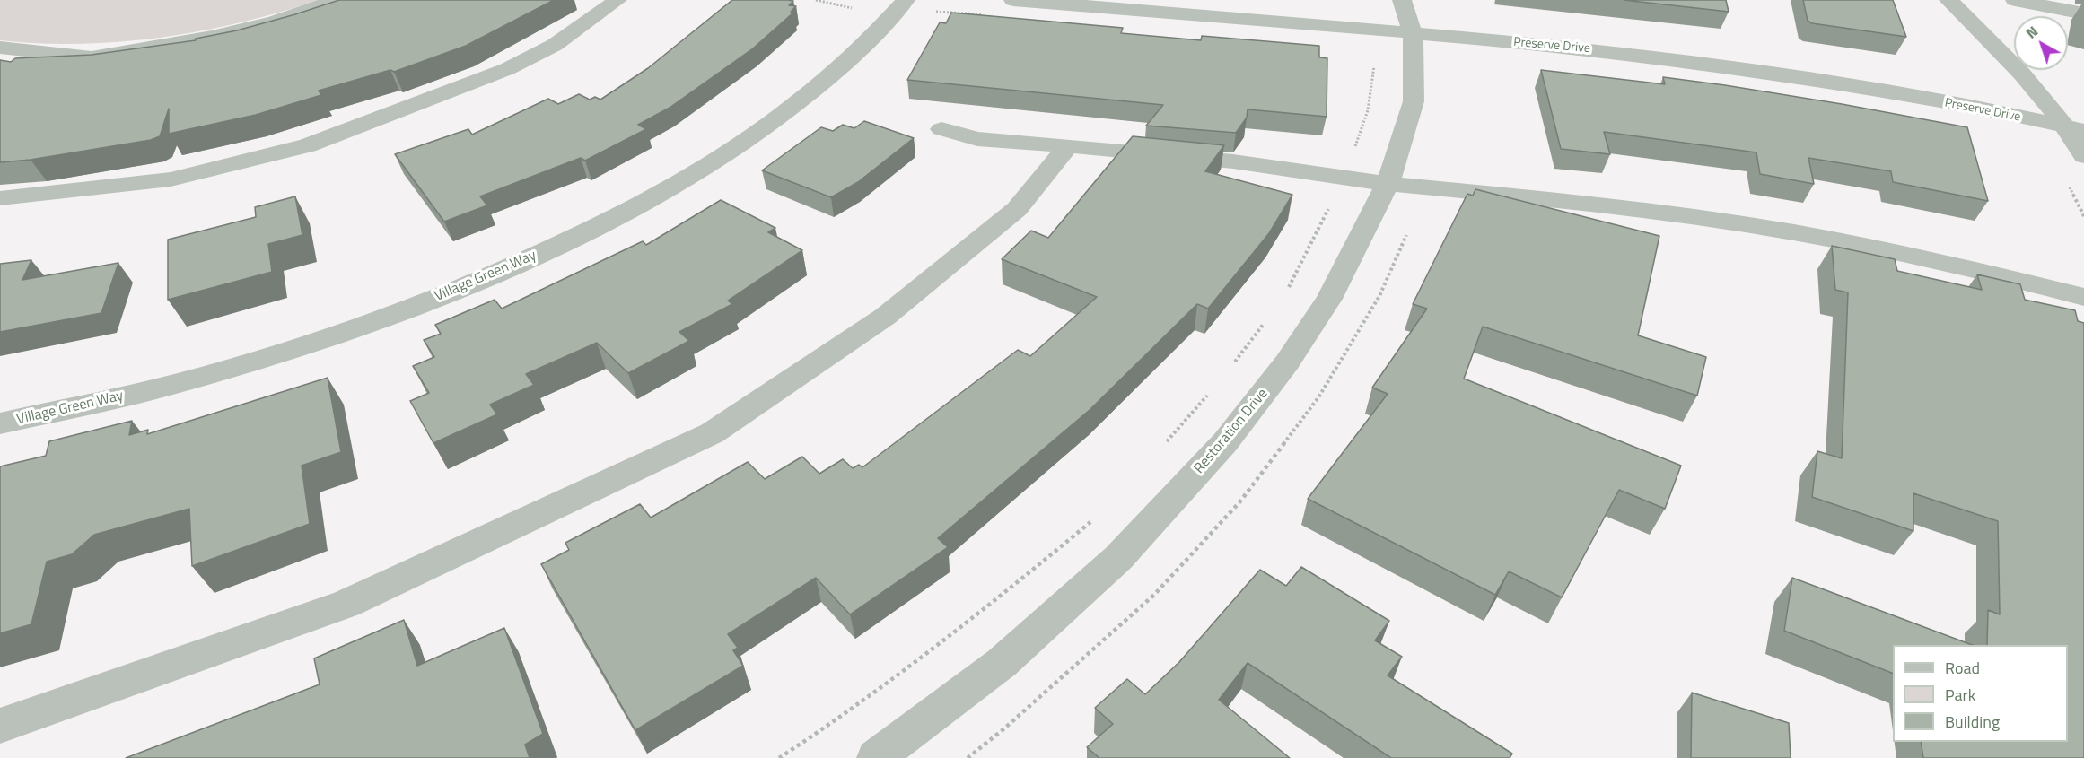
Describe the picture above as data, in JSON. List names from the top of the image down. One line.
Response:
{"streets":{"street":["Preserve Drive","Village Green Way","Restoration Drive"]},"crossings":[["Preserve Drive","Restoration Drive"]],"legend":["Road","Park","Building"],"north":"top left"}
